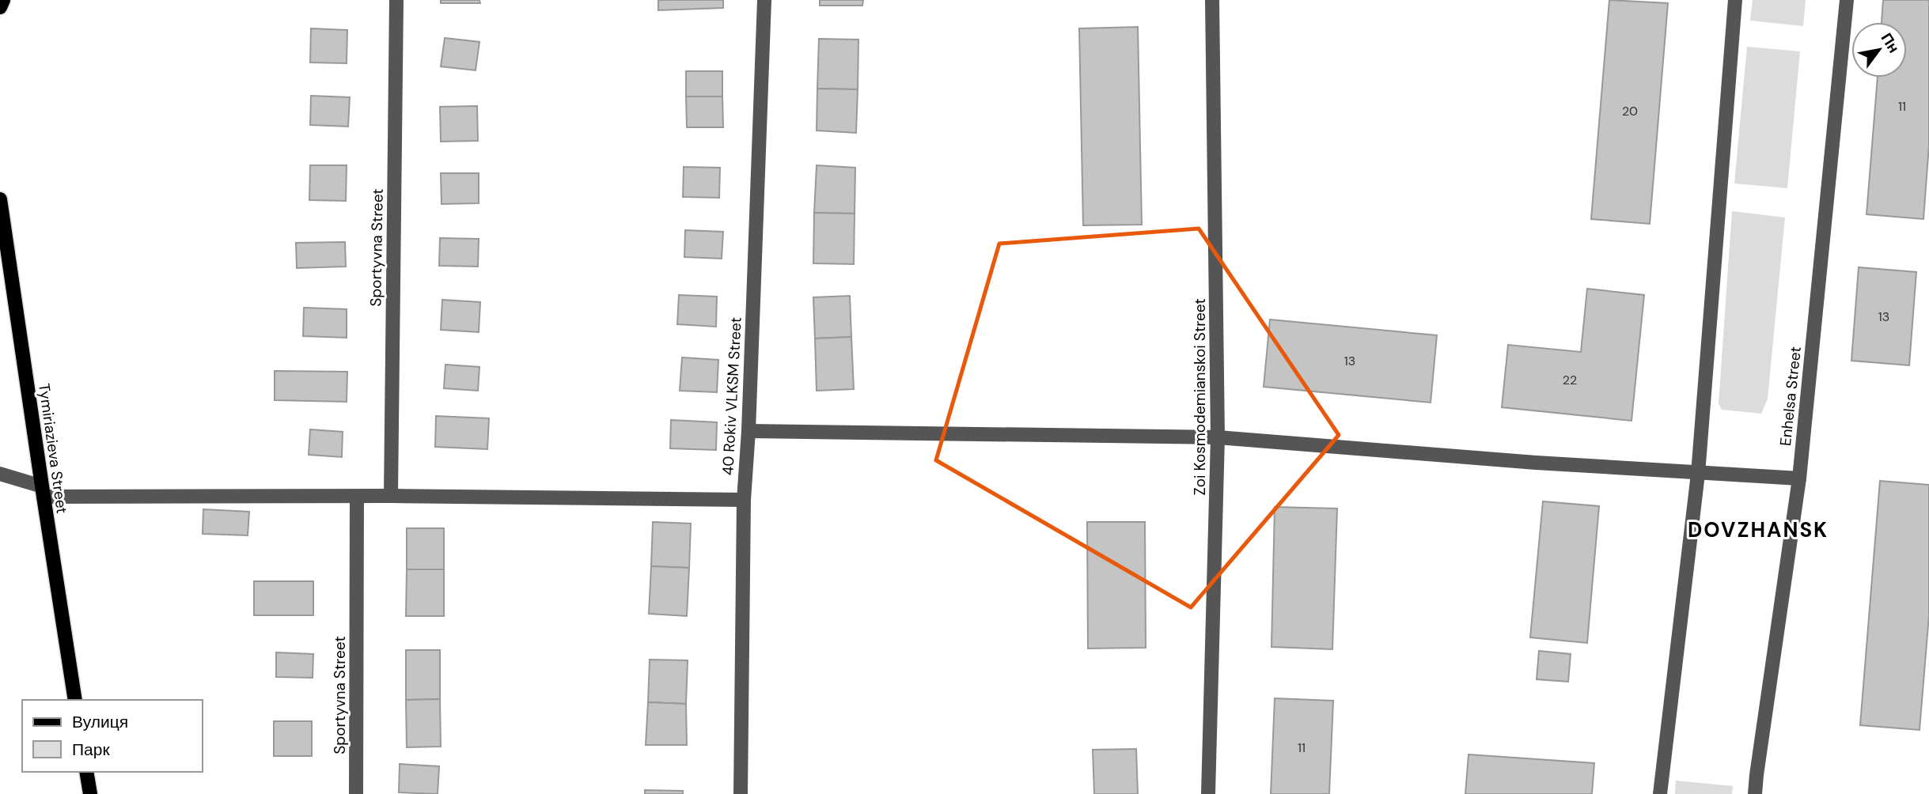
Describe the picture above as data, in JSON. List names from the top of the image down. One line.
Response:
{"streets":{"main road":["Tymiriazieva Street"],"street":["Sportyvna Street","40 Rokiv VLKSM Street","Enhelsa Street","Zoi Kosmodemianskoi Street"]},"districts":["DOVZHANSK"],"house_numbers":["11","20","13","13","22","11"],"legend":["Вулиця","Парк"],"north":"top right"}
